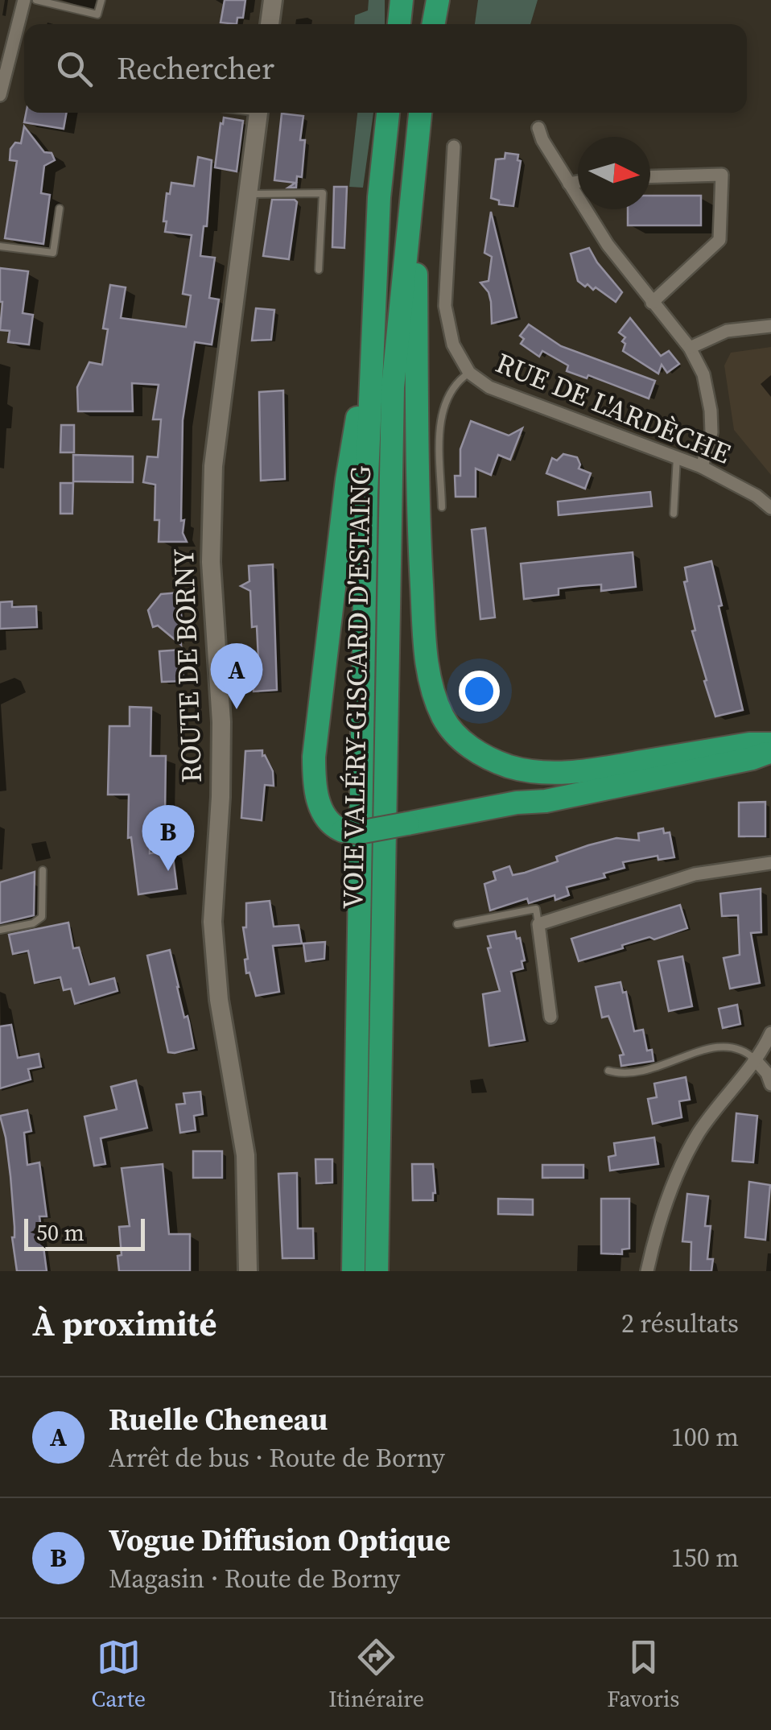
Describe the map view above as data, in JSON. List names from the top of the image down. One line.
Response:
{"streets":{"highway":["VOIE VALÉRY-GISCARD D'ESTAING"],"street":["RUE DE L'ARDÈCHE","ROUTE DE BORNY"]},"scale_bar":"50 m","north":"right","page":{"search":"Rechercher","pins":["A","B"],"scale":"50 m","heading":["À proximité","2 résultats"],"list":[{"mark":"A","name":"Ruelle Cheneau","note":"Arrêt de bus · Route de Borny","value":"100 m"},{"mark":"B","name":"Vogue Diffusion Optique","note":"Magasin · Route de Borny","value":"150 m"}],"nav":["Carte","Itinéraire","Favoris"]}}
